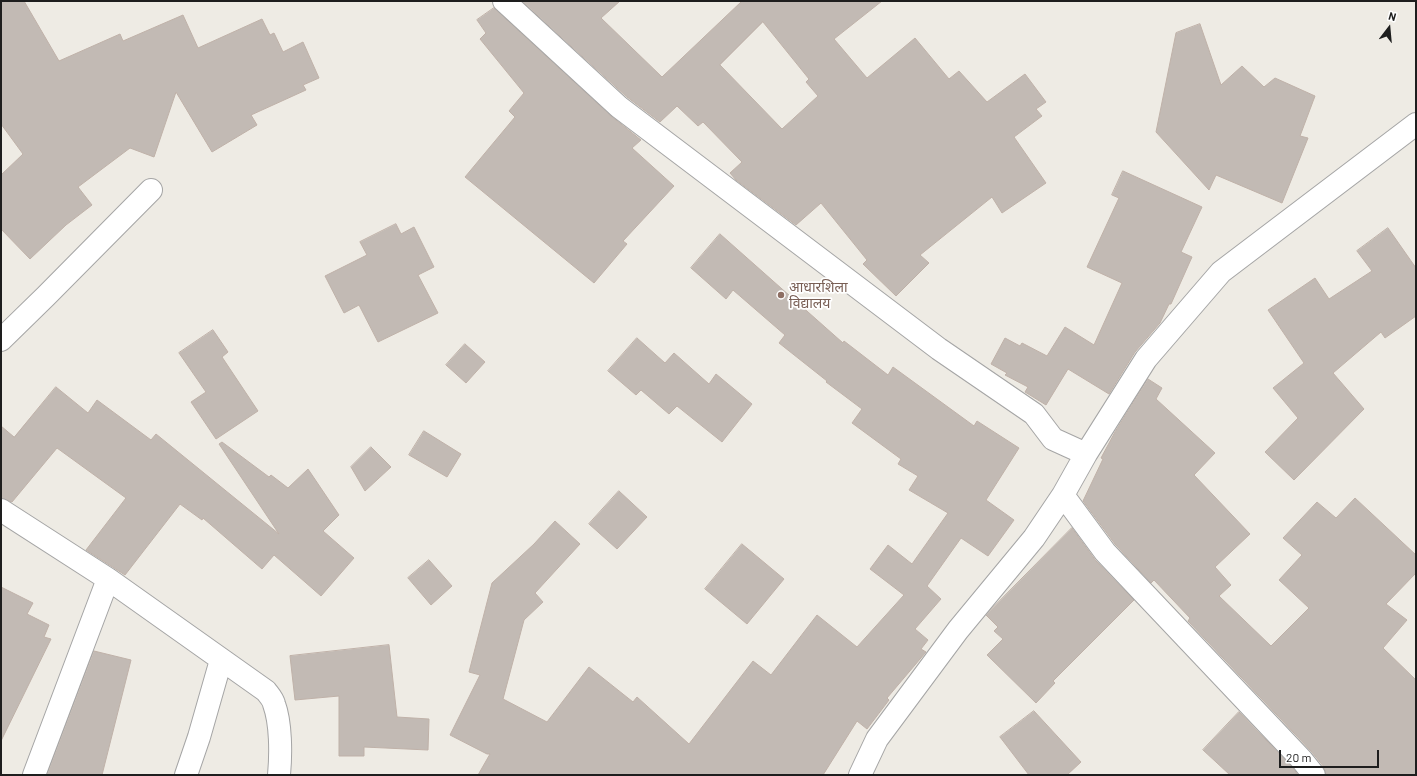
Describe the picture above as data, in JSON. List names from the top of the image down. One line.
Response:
{"places":["आधारशिला विद्यालय"],"scale_bar":"20 m","north":"top"}
